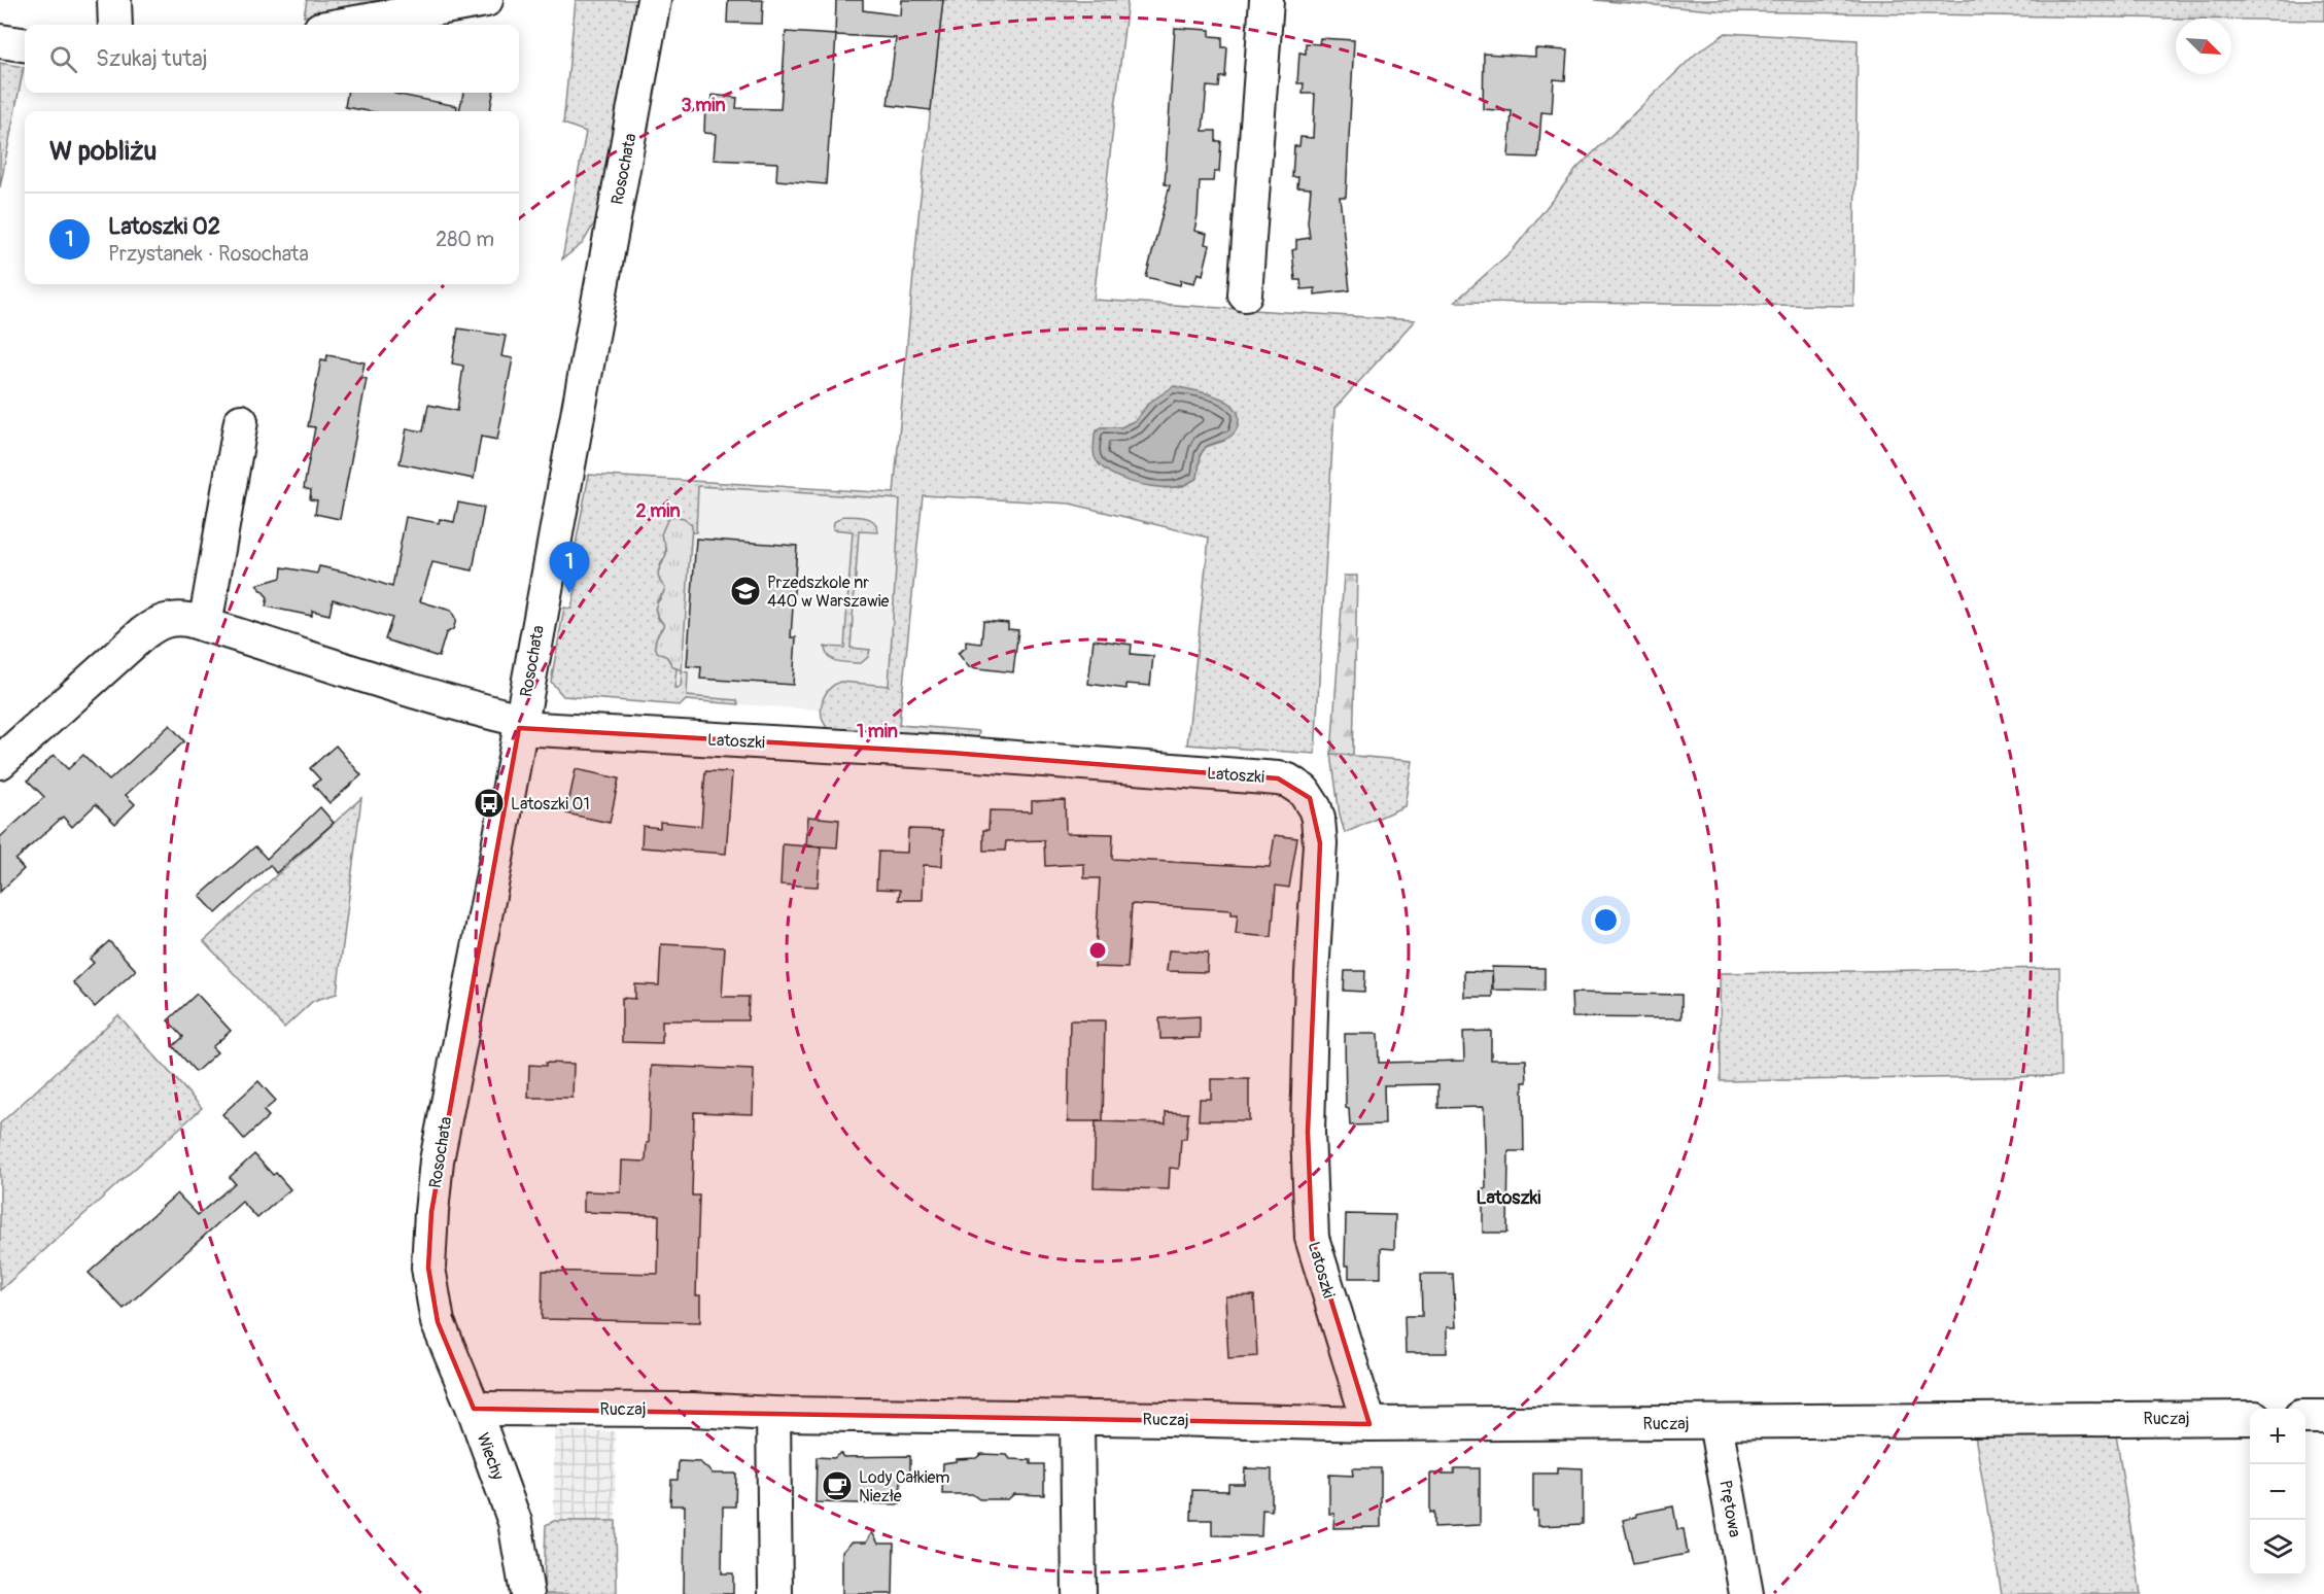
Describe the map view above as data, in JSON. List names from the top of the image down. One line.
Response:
{"streets":{"street":["Rosochata","Latoszki","Ruczaj","Wiechy","Prętowa"]},"crossings":[["Rosochata","Latoszki"],["Rosochata","Wiechy"],["Latoszki","Ruczaj"],["Ruczaj","Wiechy"],["Ruczaj","Prętowa"]],"districts":["Latoszki"],"places":{"school or university":["Przedszkole nr 440 w Warszawie"],"bus stop":["Latoszki 01"],"cafe":["Lody Całkiem Niezłe"]},"north":"bottom right","page":{"search":"Szukaj tutaj","heading":"W pobliżu","list":[{"mark":"1","name":"Latoszki 02","note":"Przystanek · Rosochata","value":"280 m"}],"pins":"1","map_buttons":["+","−"]},"rings":["3 min","2 min","1 min"]}
